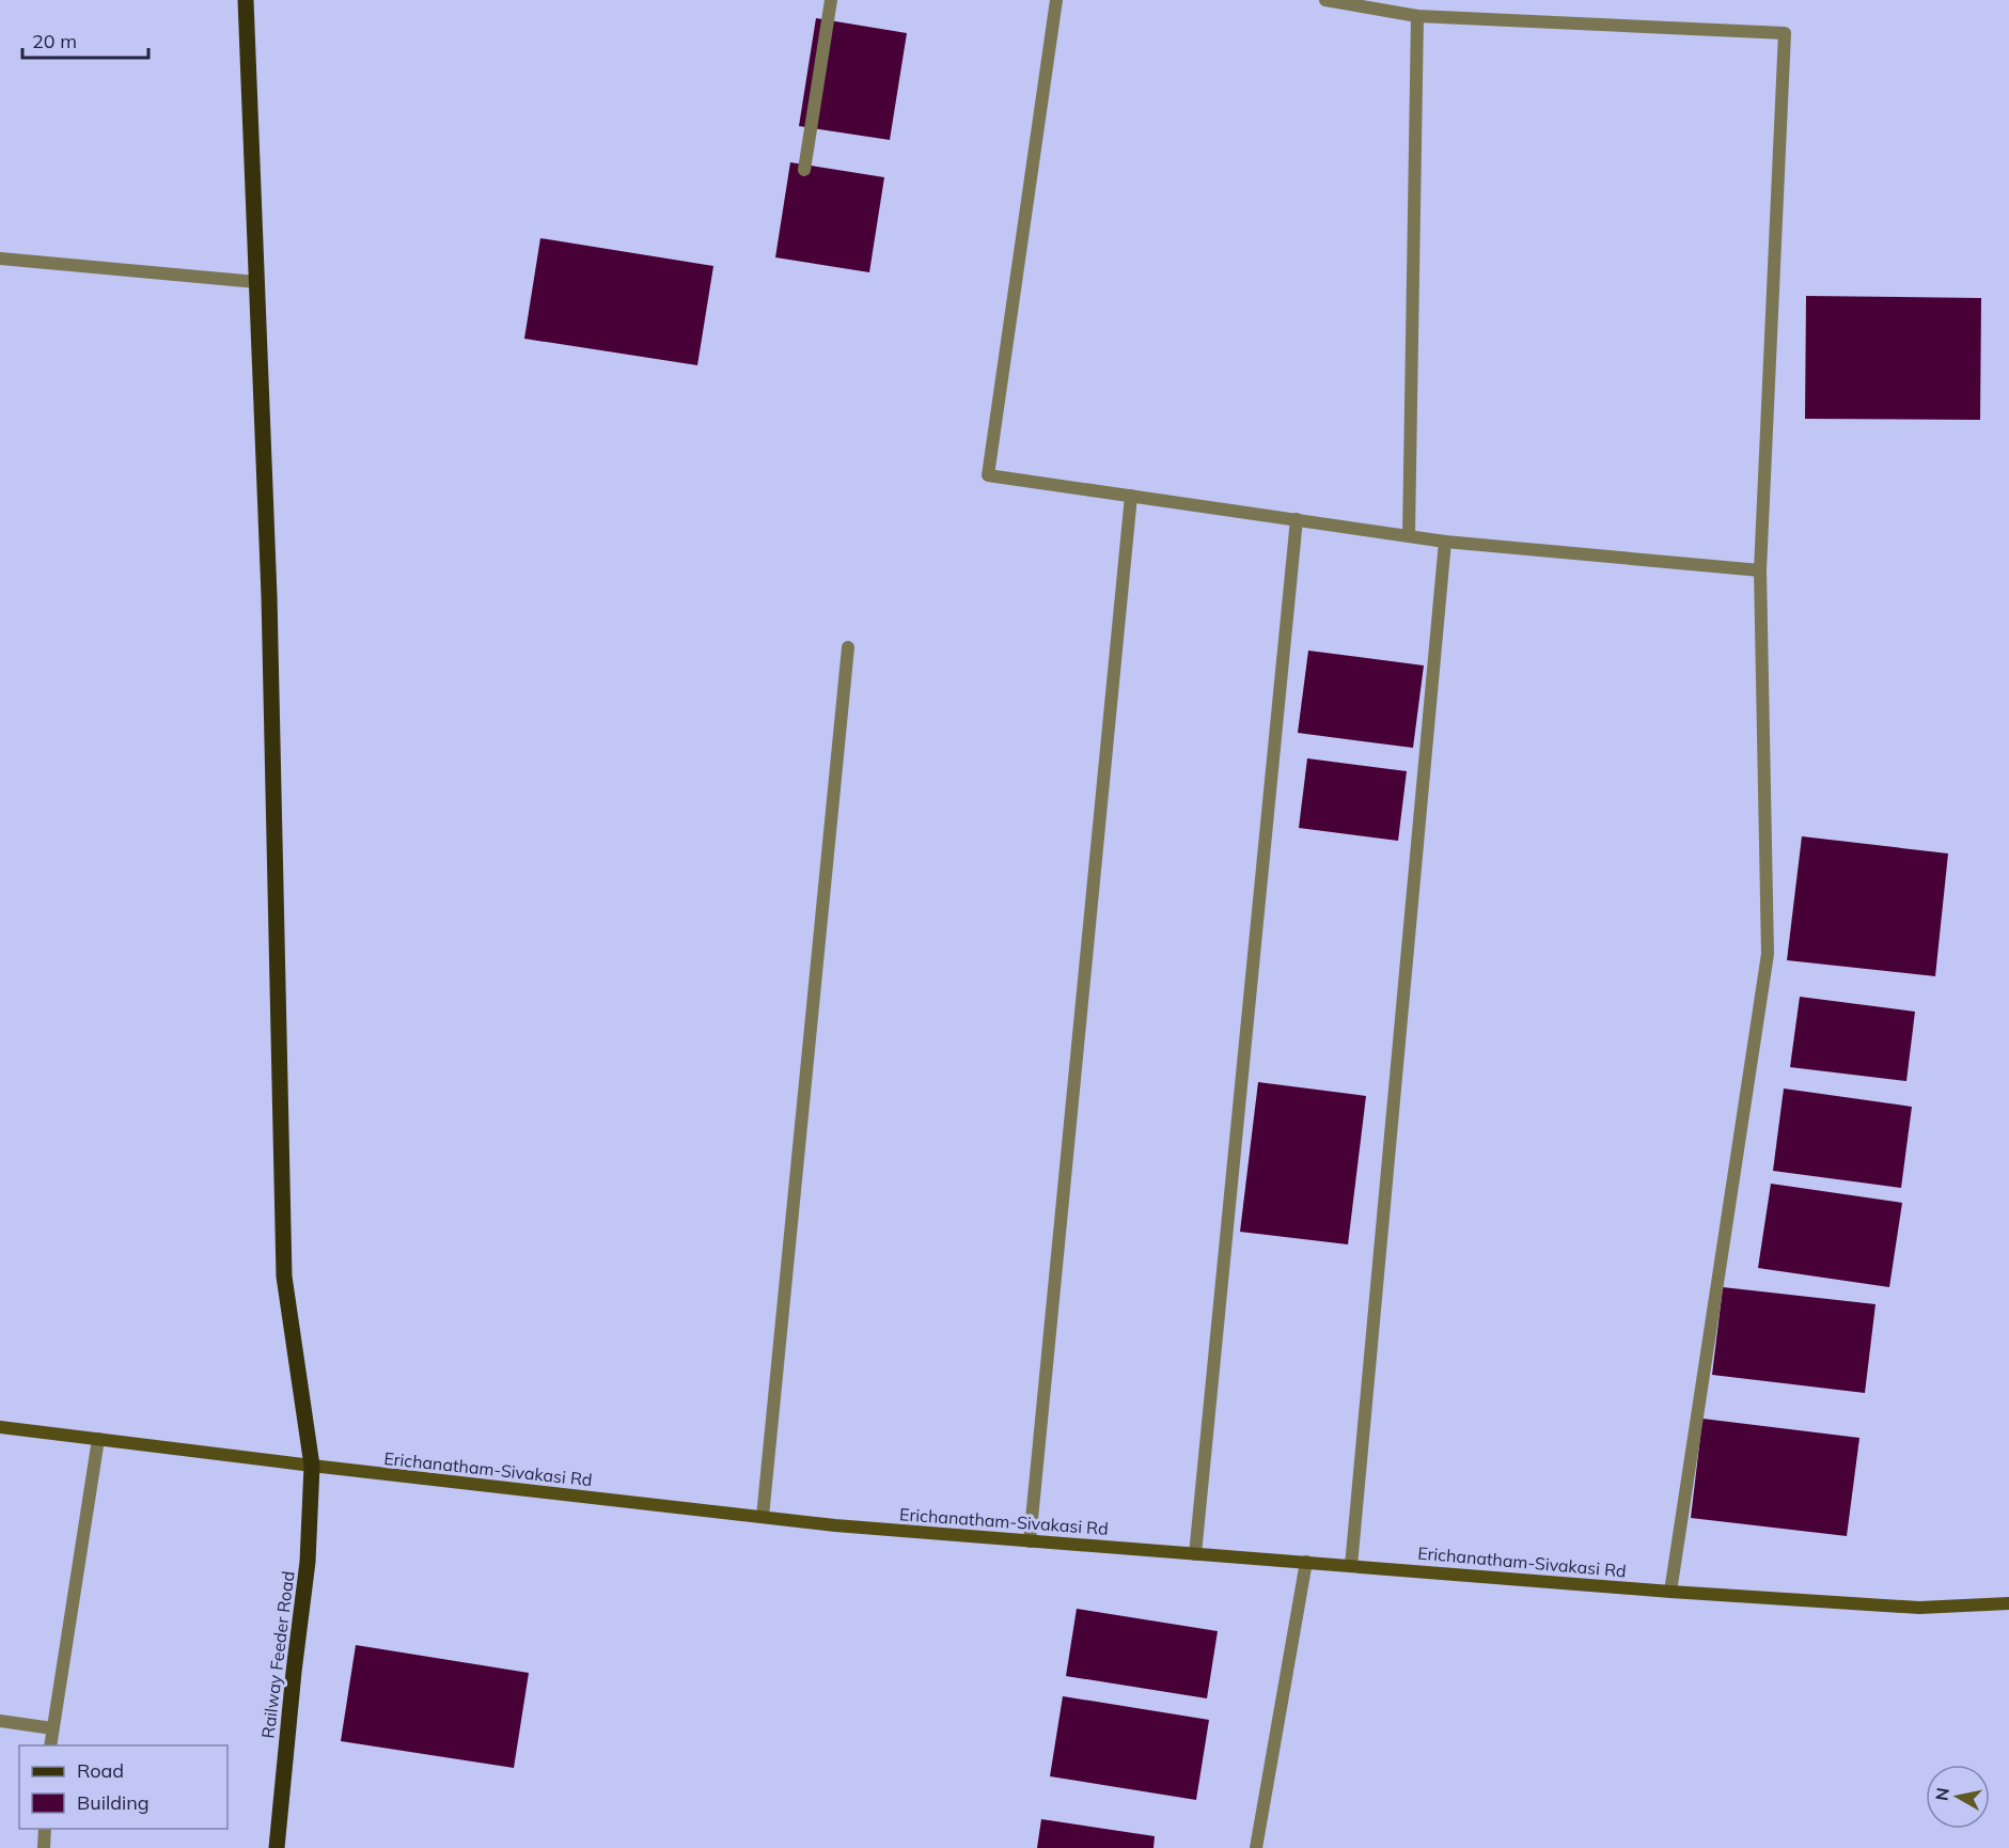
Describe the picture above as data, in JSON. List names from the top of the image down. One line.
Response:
{"streets":{"main road":["Erichanatham-Sivakasi Rd","Railway Feeder Road"]},"crossings":[["Erichanatham-Sivakasi Rd","Railway Feeder Road"]],"legend":["Road","Building"],"scale_bar":"20 m","north":"left"}
